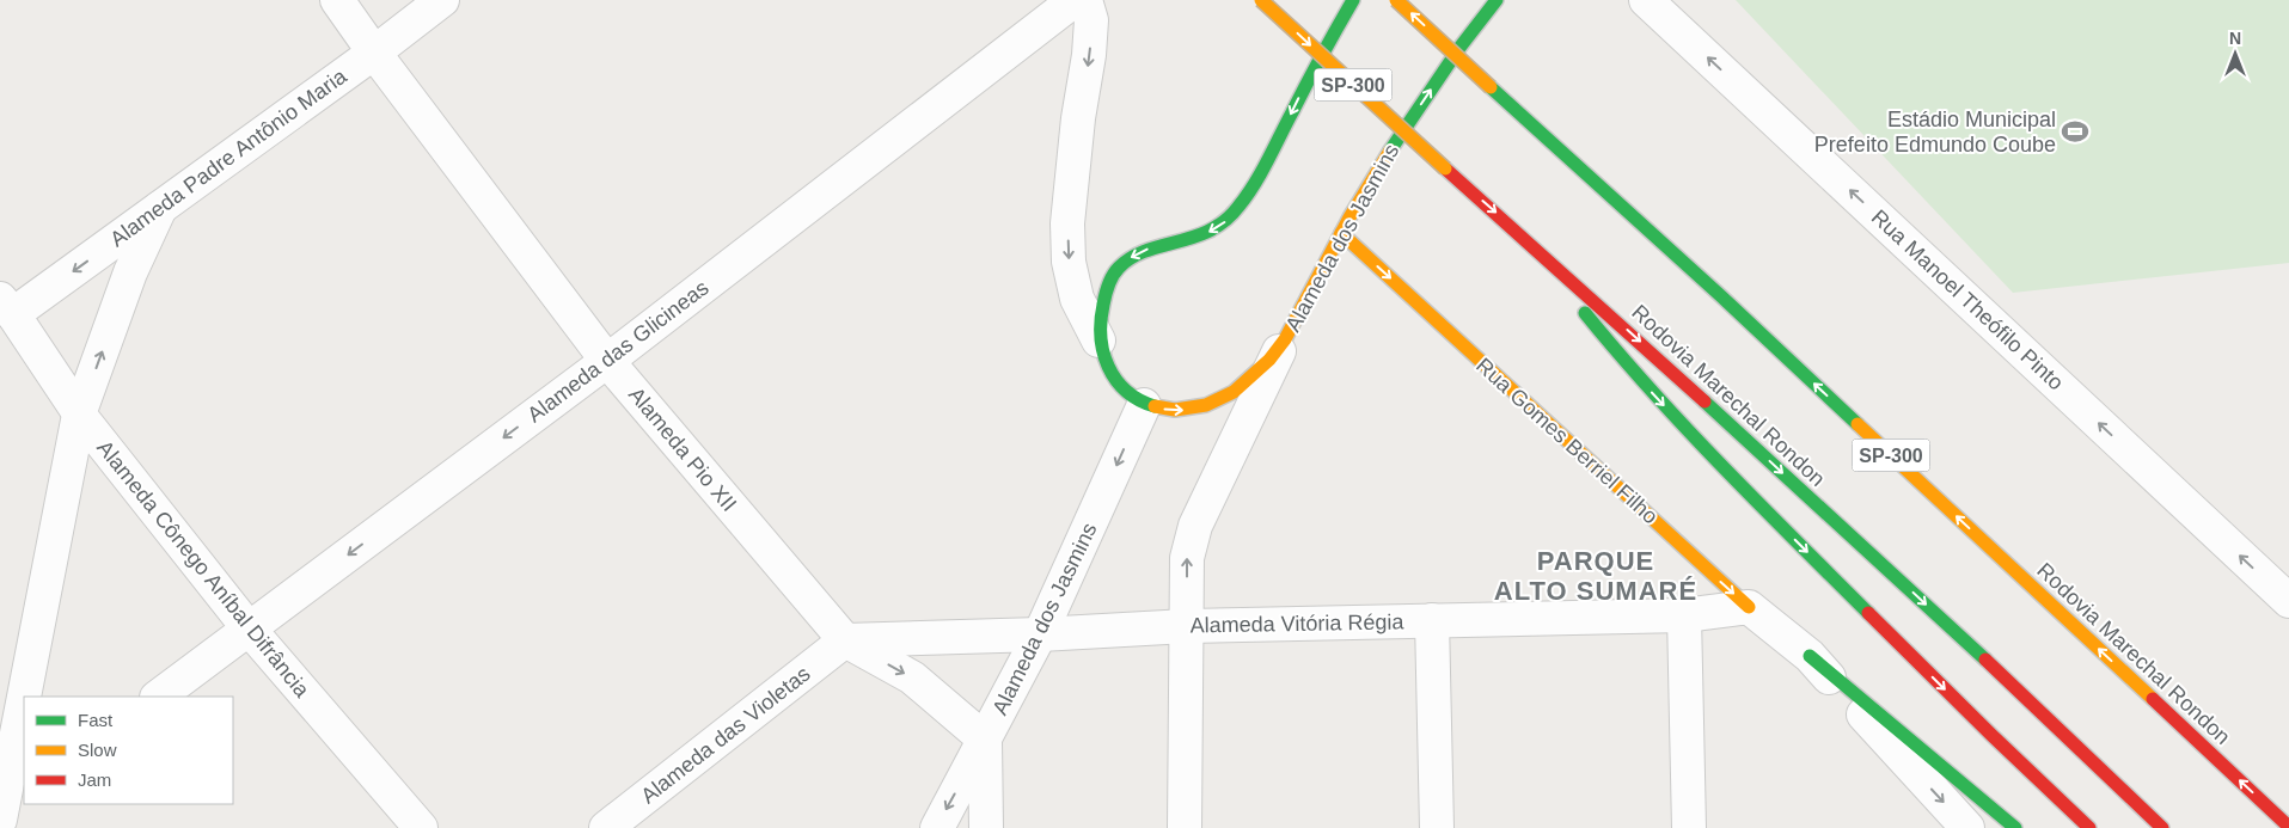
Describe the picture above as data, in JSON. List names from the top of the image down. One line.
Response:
{"streets":{"main road":["SP-300","Alameda dos Jasmins","Rodovia Marechal Rondon","Rua Gomes Berriel Filho"],"street":["Alameda Padre Antônio Maria","Rua Manoel Theófilo Pinto","Alameda das Glicineas","Alameda Pio XII","Alameda Cônego Aníbal Difrância","Alameda Vitória Régia","Alameda das Violetas"]},"crossings":[["Alameda Padre Antônio Maria","Alameda Pio XII"],["Alameda Padre Antônio Maria","Alameda Cônego Aníbal Difrância"],["Alameda dos Jasmins","Rua Gomes Berriel Filho"],["Alameda dos Jasmins","Alameda Pio XII"],["Alameda dos Jasmins","Alameda Vitória Régia"],["Alameda das Glicineas","Alameda Pio XII"],["Alameda das Glicineas","Alameda Cônego Aníbal Difrância"],["Rua Gomes Berriel Filho","Alameda Vitória Régia"],["Alameda Pio XII","Alameda Vitória Régia"],["Alameda Pio XII","Alameda das Violetas"],["Alameda Vitória Régia","Alameda das Violetas"]],"one_way":["Rua Manoel Theófilo Pinto","Alameda das Glicineas"],"districts":["PARQUE ALTO SUMARÉ"],"places":{"sports":["Estádio Municipal Prefeito Edmundo Coube"]},"legend":["Fast","Slow","Jam"],"north":"top"}
